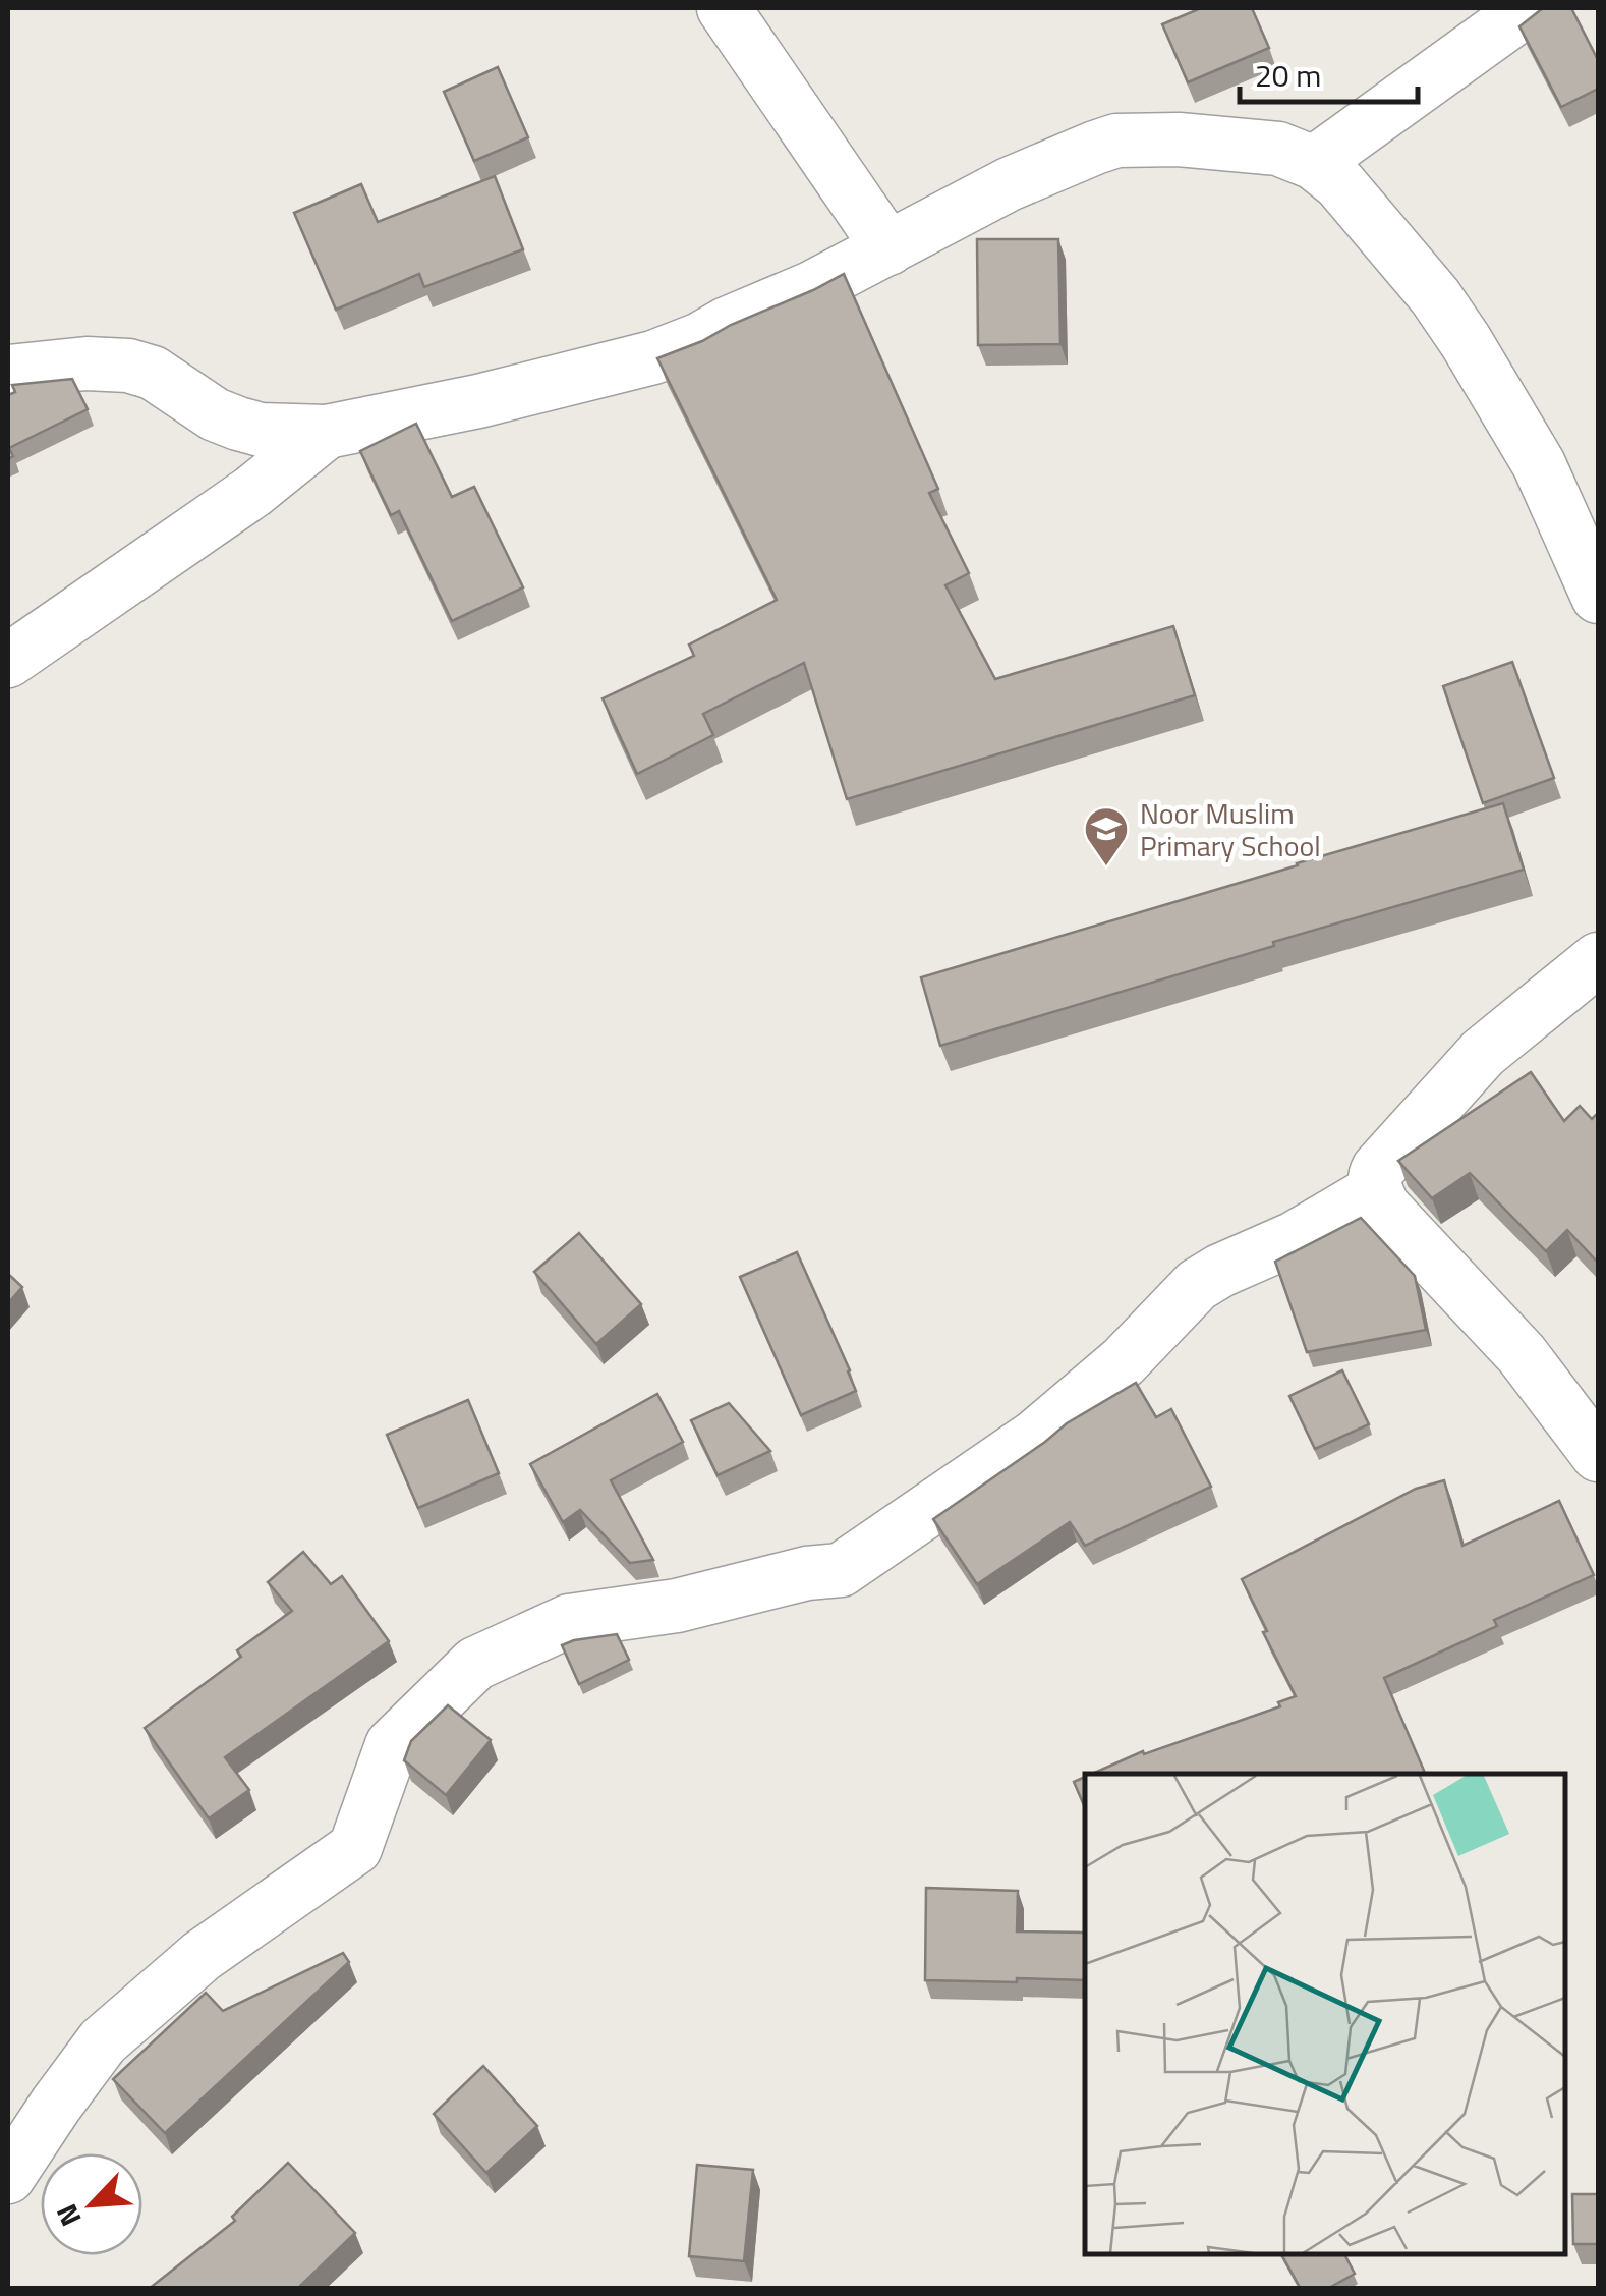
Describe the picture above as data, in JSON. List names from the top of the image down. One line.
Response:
{"places":{"school or university":["Noor Muslim Primary School"]},"scale_bar":"20 m","north":"bottom left"}
